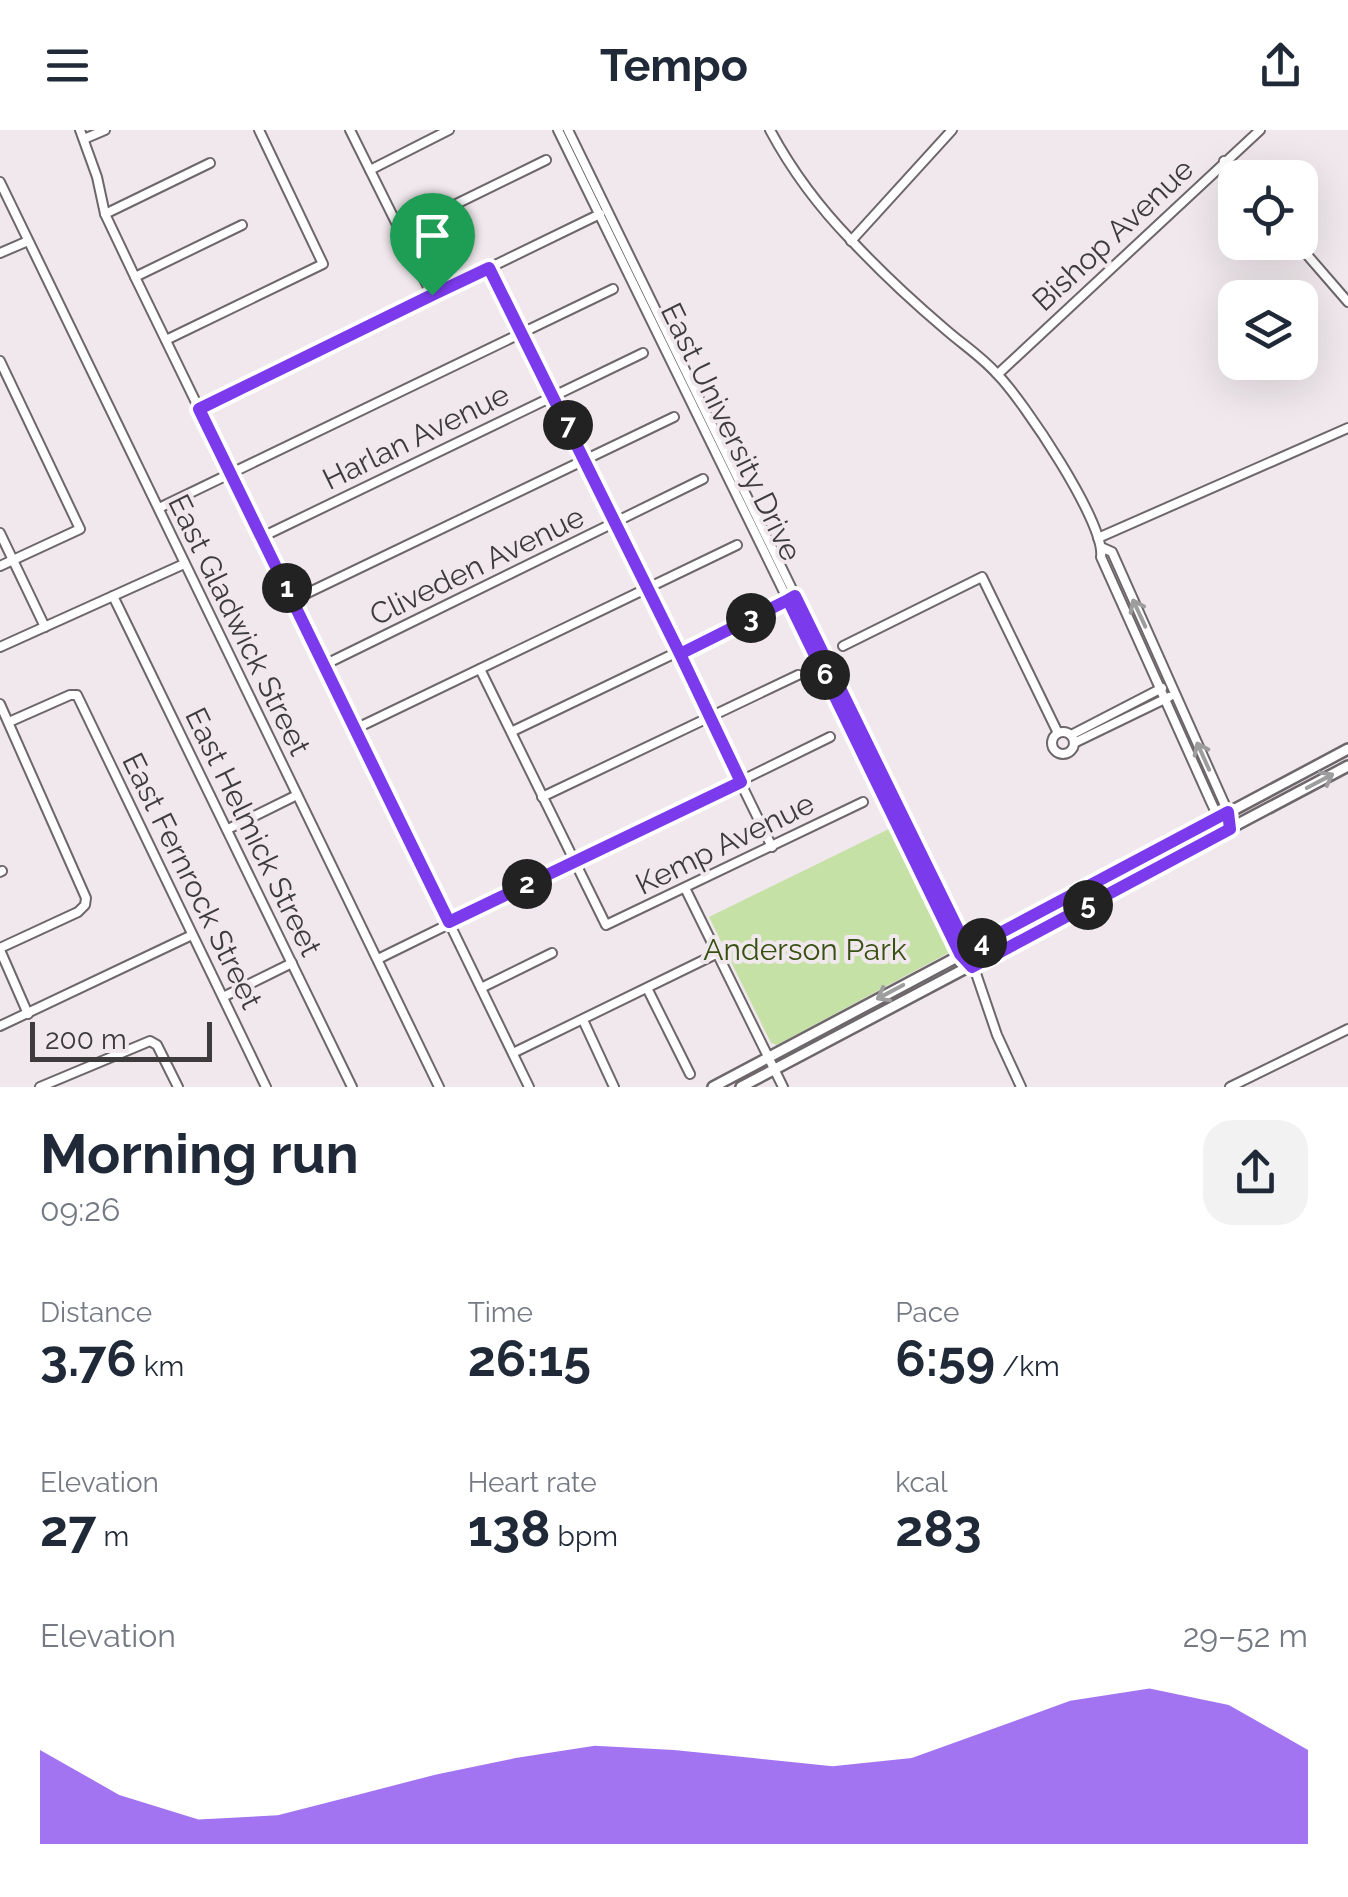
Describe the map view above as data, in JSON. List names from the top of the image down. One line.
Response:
{"streets":{"street":["Bishop Avenue","East University Drive","Harlan Avenue","Cliveden Avenue","East Gladwick Street","East Helmick Street","Kemp Avenue","East Fernrock Street"]},"parks":["Anderson Park"],"scale_bar":"200 m","page":{"header":"Tempo","pins":["7","1","3","6","2","5","4"],"scale":"200 m","heading":["Morning run","09:26"],"stats":[["Distance","3.76 km"],["Time","26:15"],["Pace","6:59 /km"],["Elevation","27 m"],["Heart rate","138 bpm"],["kcal","283"]],"chart":["Elevation","29–52 m"]}}
